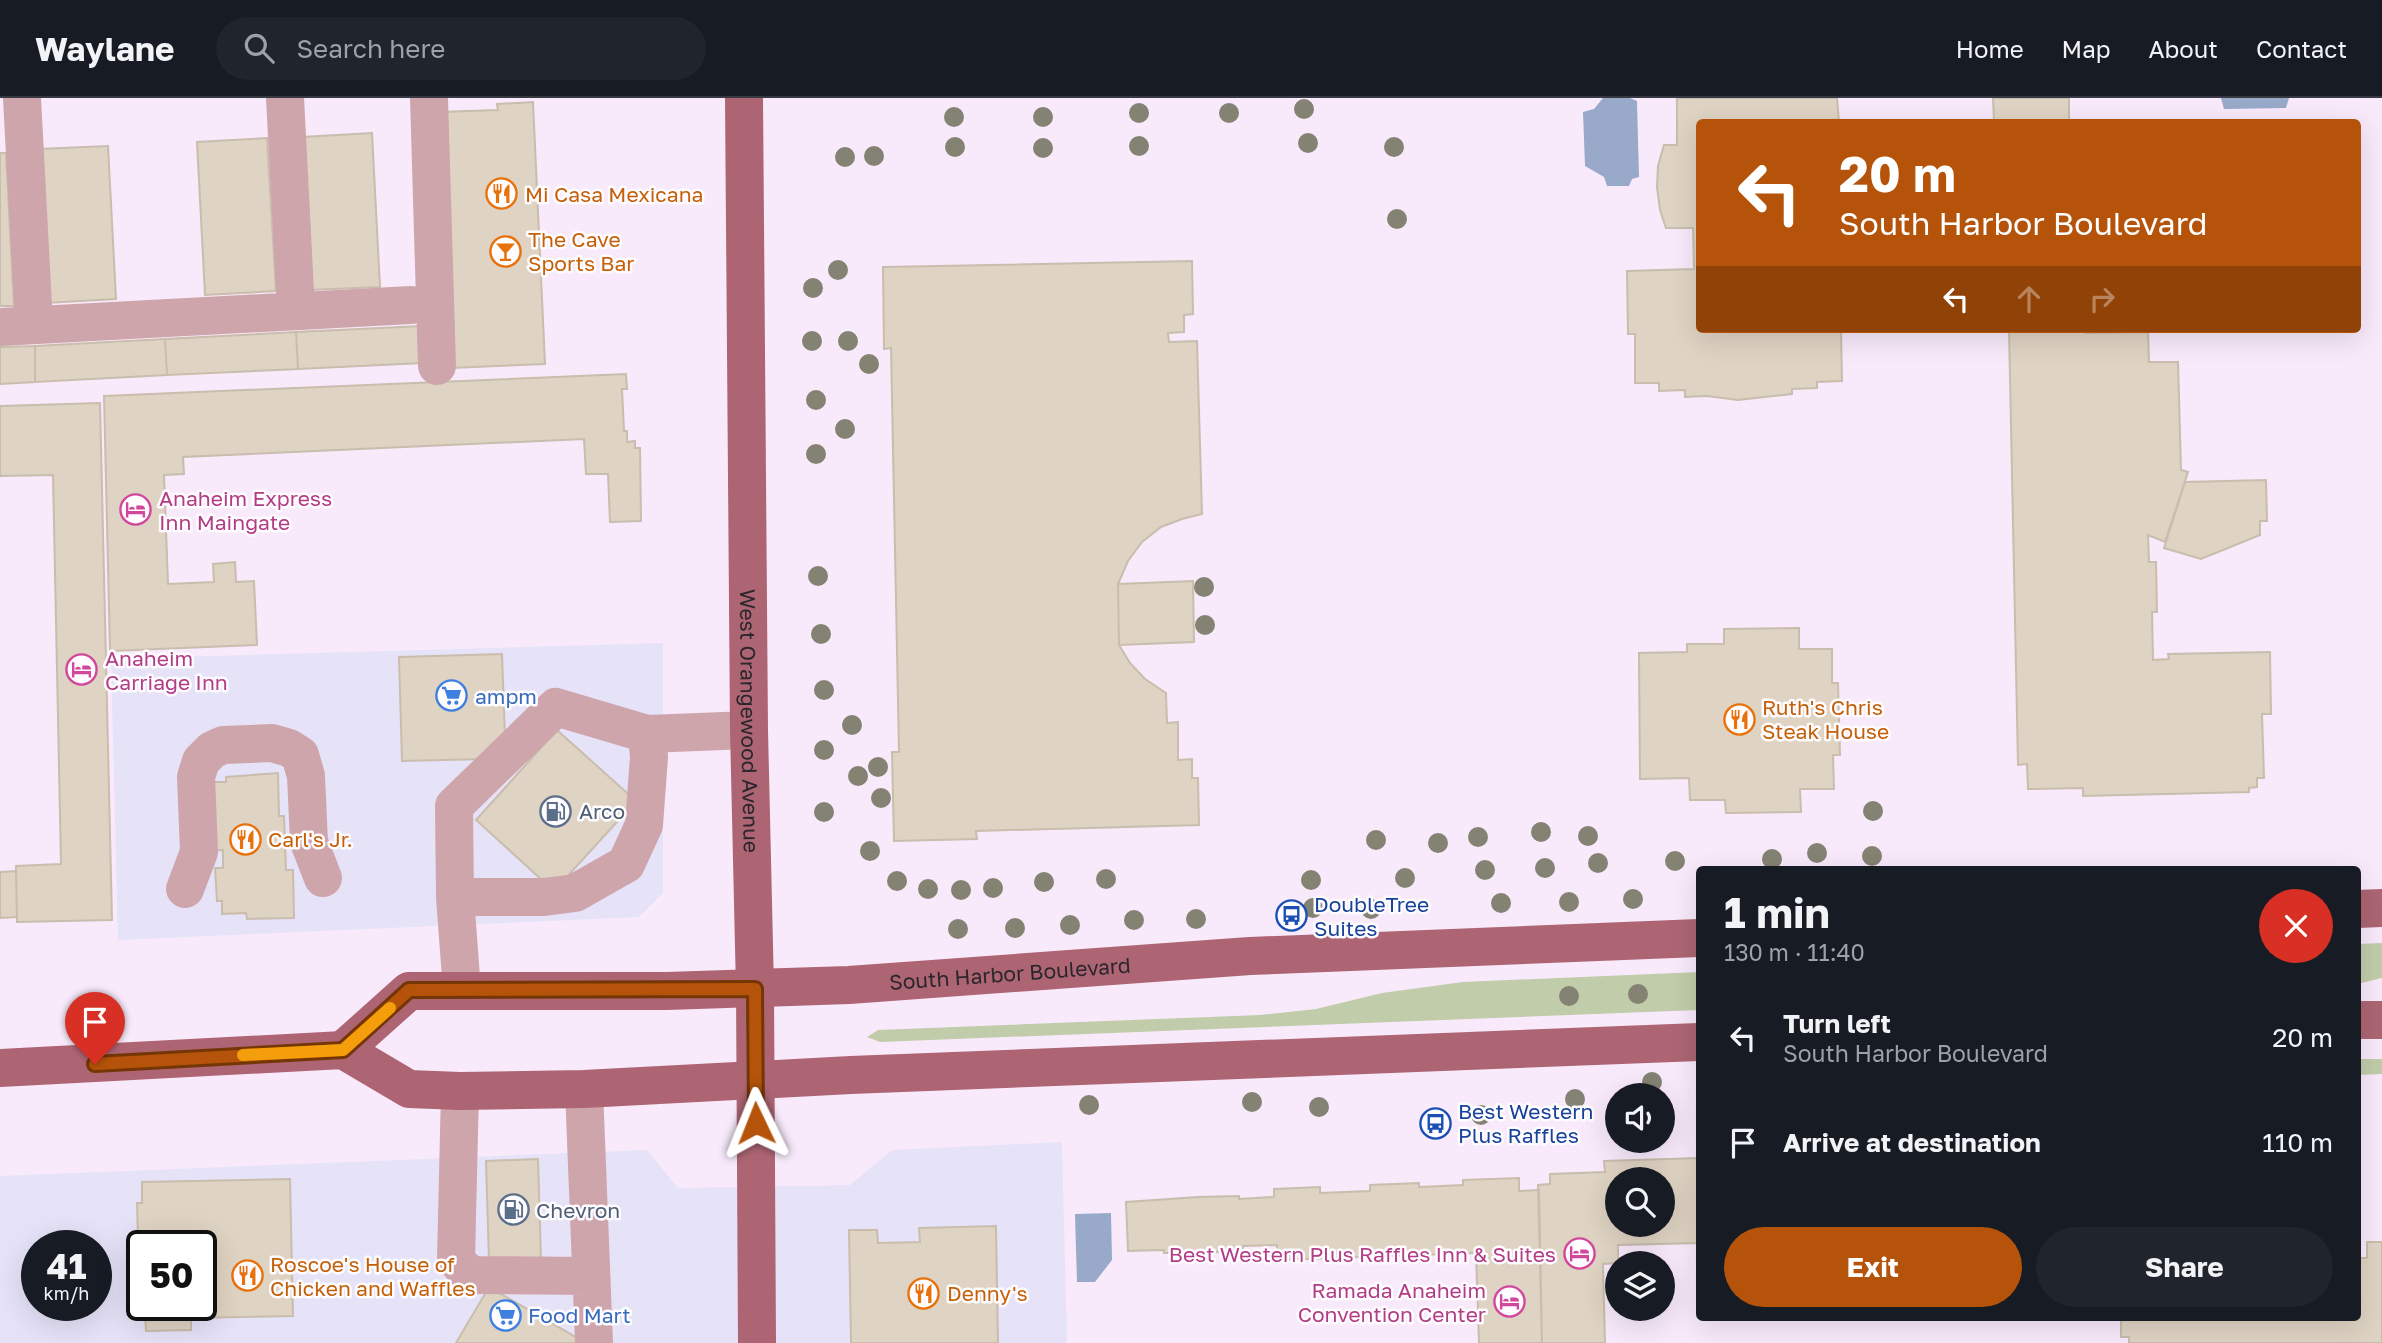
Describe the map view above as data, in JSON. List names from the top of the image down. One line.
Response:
{"streets":{"main road":["West Orangewood Avenue","South Harbor Boulevard"]},"crossings":[["West Orangewood Avenue","South Harbor Boulevard"]],"places":{"restaurant":["Mi Casa Mexicana","Ruth's Chris Steak House","Carl's Jr.","Roscoe's House of Chicken and Waffles","Denny's"],"bar":["The Cave Sports Bar"],"hotel":["Anaheim Express Inn Maingate","Anaheim Carriage Inn","Best Western Plus Raffles Inn & Suites","Ramada Anaheim Convention Center"],"supermarket":["ampm","Food Mart"],"fuel station":["Arco","Chevron"],"bus stop":["DoubleTree Suites","Best Western Plus Raffles"]},"page":{"header":"Waylane","search":"Search here","nav":["Home","Map","About","Contact"],"turn":["20 m","South Harbor Boulevard"],"heading":["1 min","130 m · 11:40"],"list":[{"name":"Turn left","note":"South Harbor Boulevard","value":"20 m"},{"name":"Arrive at destination","value":"110 m"}],"buttons":["Exit","Share"],"speed":"41 km/h","limit":"50"}}
